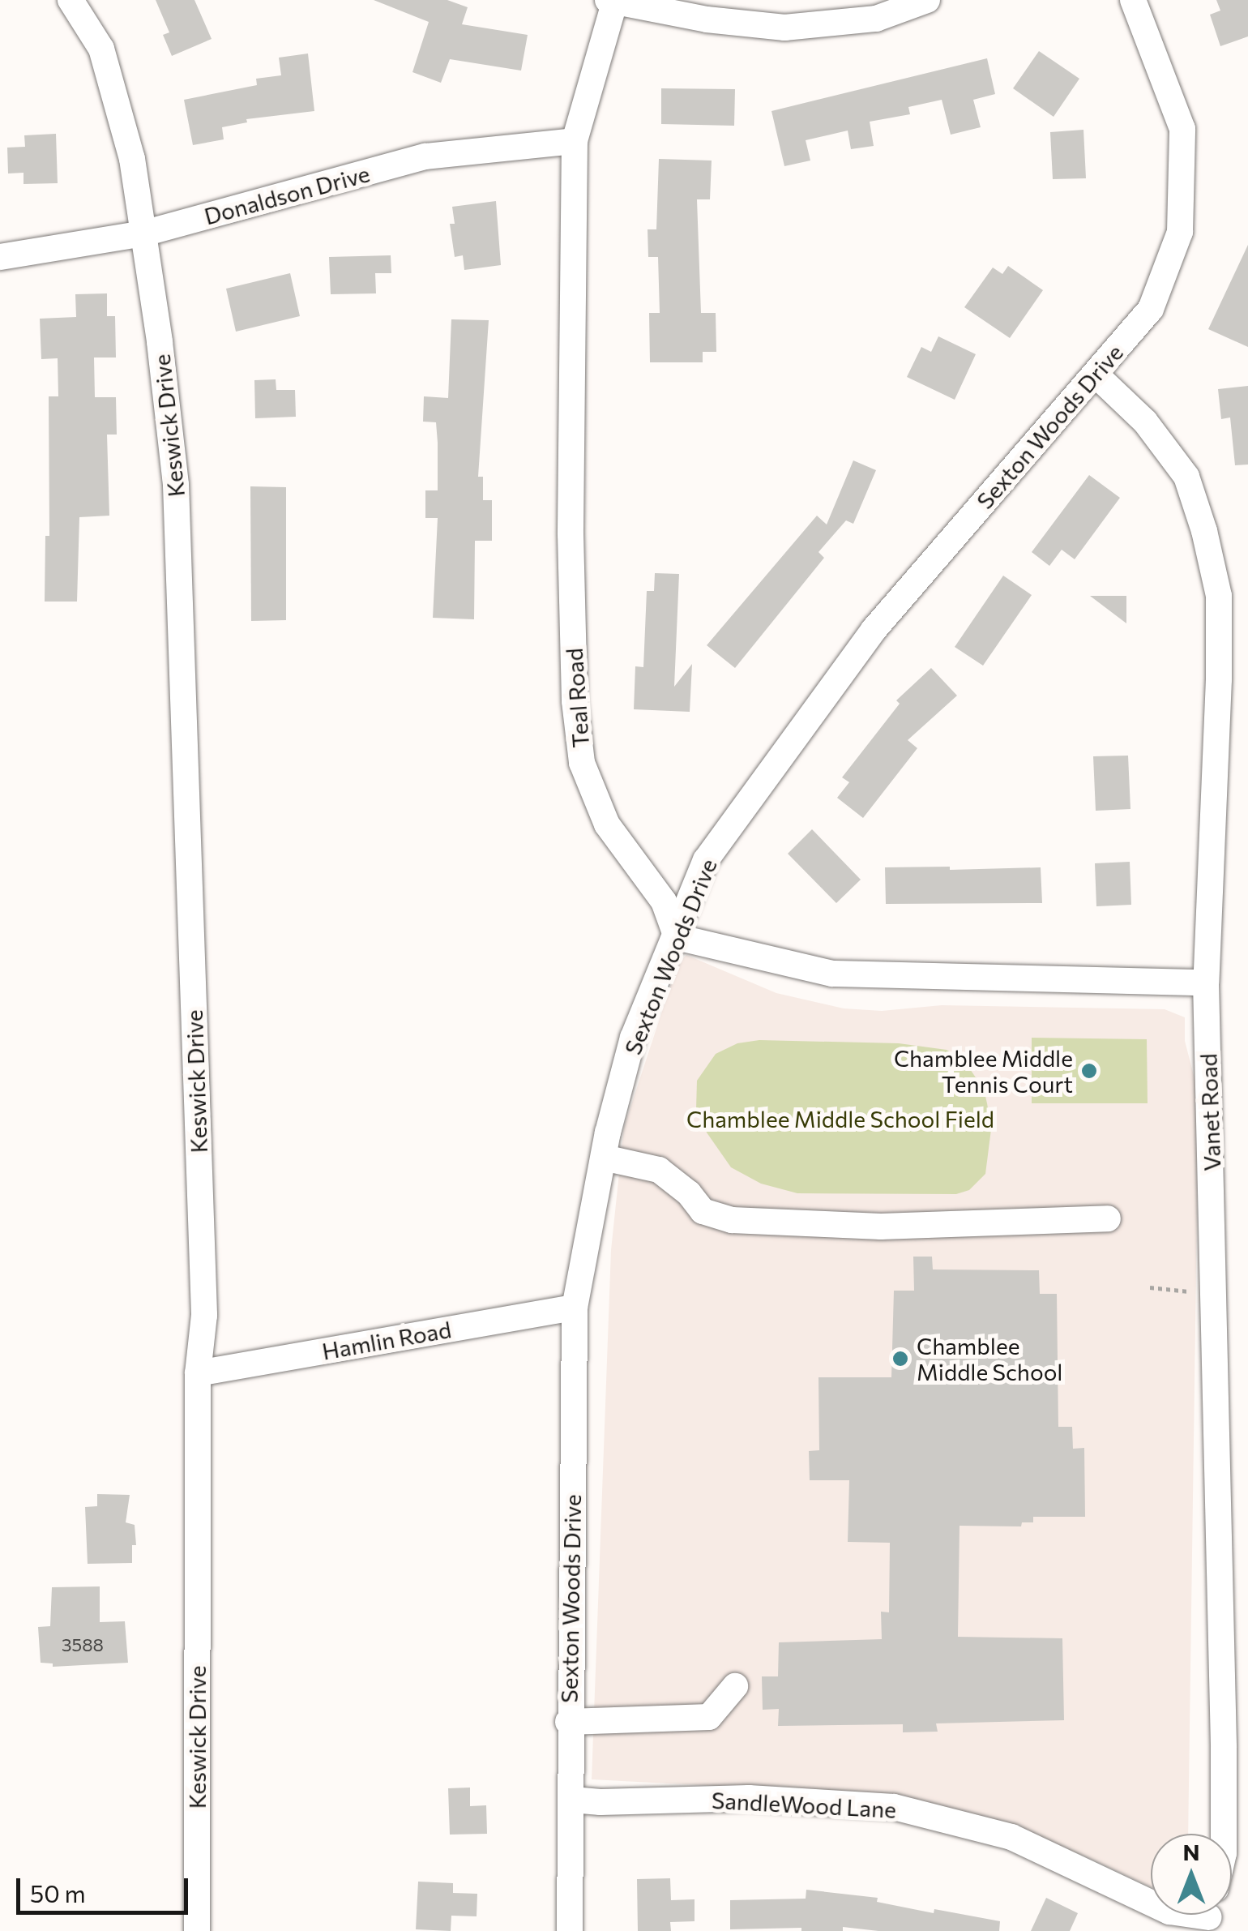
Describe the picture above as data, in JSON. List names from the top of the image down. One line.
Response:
{"streets":{"street":["Donaldson Drive","Keswick Drive","Sexton Woods Drive","Teal Road","Vanet Road","Hamlin Road","SandleWood Lane"]},"crossings":[["Donaldson Drive","Keswick Drive"],["Donaldson Drive","Teal Road"],["Keswick Drive","Hamlin Road"],["Sexton Woods Drive","Teal Road"],["Sexton Woods Drive","Vanet Road"],["Sexton Woods Drive","Hamlin Road"],["Sexton Woods Drive","SandleWood Lane"]],"parks":["Chamblee Middle School Field"],"places":["Chamblee Middle Tennis Court","Chamblee Middle School"],"house_numbers":["3588"],"scale_bar":"50 m","north":"top"}
